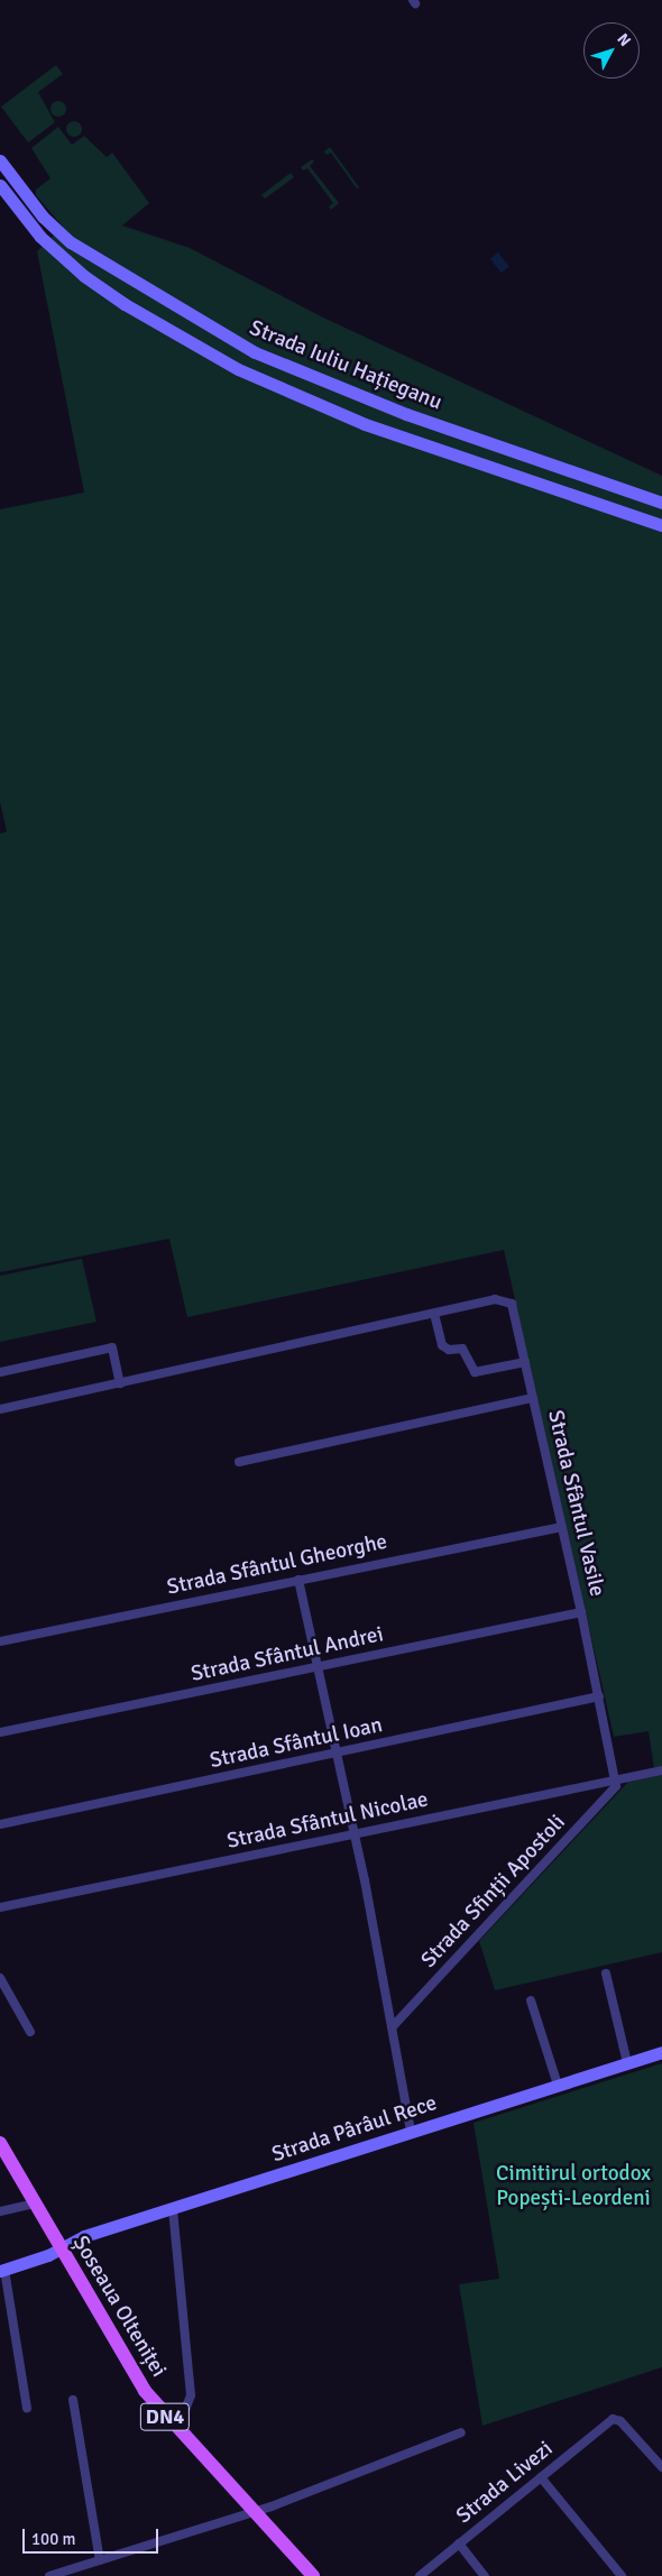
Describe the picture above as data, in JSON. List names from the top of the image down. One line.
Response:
{"streets":{"main road":["Strada Iuliu Hațieganu","Strada Pârâul Rece","Șoseaua Olteniței","DN4"],"street":["Strada Sfântul Vasile","Strada Sfântul Gheorghe","Strada Sfântul Andrei","Strada Sfântul Ioan","Strada Sfântul Nicolae","Strada Sfinții Apostoli","Strada Livezi"]},"crossings":[["Strada Sfântul Vasile","Strada Sfântul Gheorghe"],["Strada Sfântul Vasile","Strada Sfântul Andrei"],["Strada Sfântul Vasile","Strada Sfântul Ioan"],["Strada Sfântul Vasile","Strada Sfântul Nicolae"],["Strada Sfântul Vasile","Strada Sfinții Apostoli"],["Strada Sfântul Nicolae","Strada Sfinții Apostoli"],["Strada Pârâul Rece","Șoseaua Olteniței"]],"parks":["Cimitirul ortodox Popești-Leordeni"],"scale_bar":"100 m","north":"top right"}
